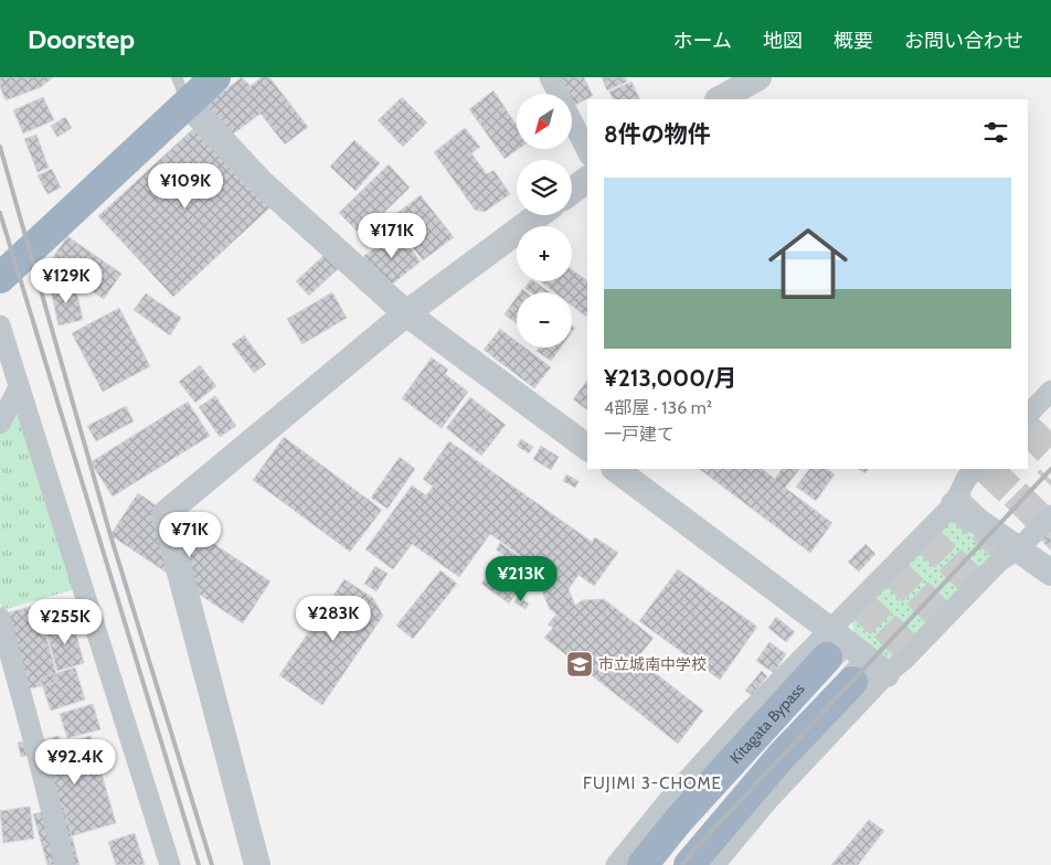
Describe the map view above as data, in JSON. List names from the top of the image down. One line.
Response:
{"streets":{"highway":["Kitagata Bypass"]},"districts":["FUJIMI 3-CHOME"],"places":{"school or university":["市立城南中学校"]},"north":"bottom left","page":{"header":"Doorstep","nav":["ホーム","地図","概要","お問い合わせ"],"map_buttons":["+","−"],"heading":"8件の物件","price":["¥109K","¥171K","¥129K","¥71K","¥213K","¥283K","¥255K","¥92.4K"],"list":[{"name":"¥213,000/月","note":"4部屋 · 136 m² · 一戸建て"}]}}
